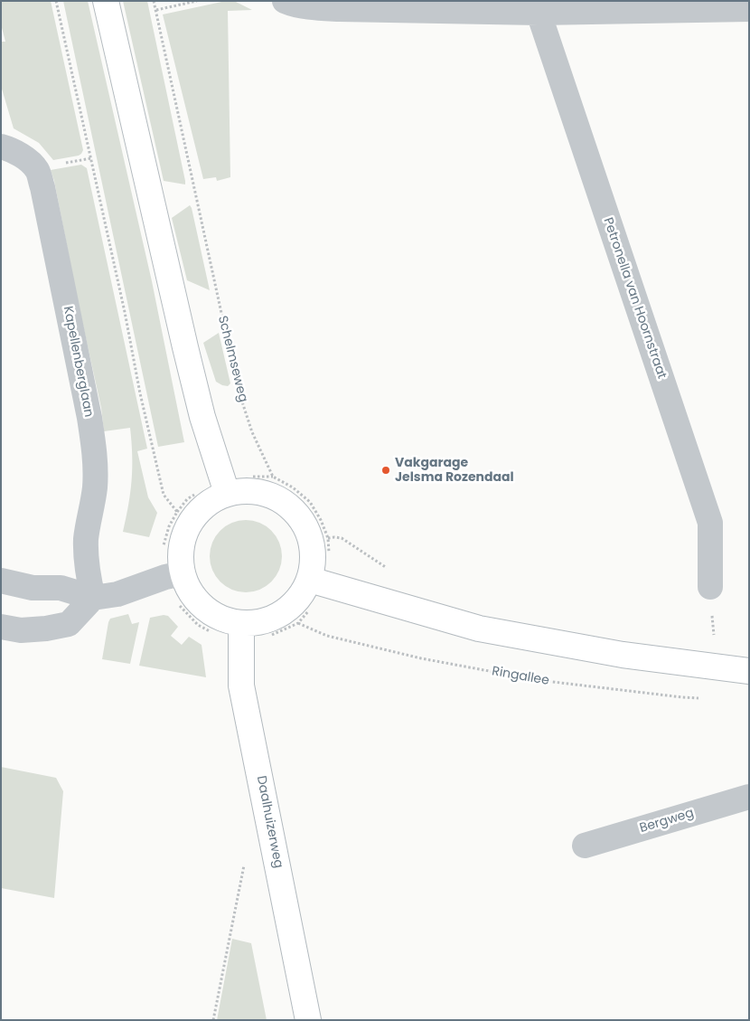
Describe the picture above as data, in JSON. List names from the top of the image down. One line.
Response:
{"streets":{"main road":["Daalhuizerweg"],"street":["Petronella van Hoornstraat","Kapellenberglaan","Bergweg"],"path":["Schelmseweg","Ringallee"]},"crossings":[["Schelmseweg","Ringallee"],["Schelmseweg","Daalhuizerweg"]],"places":["Vakgarage Jelsma Rozendaal"]}
